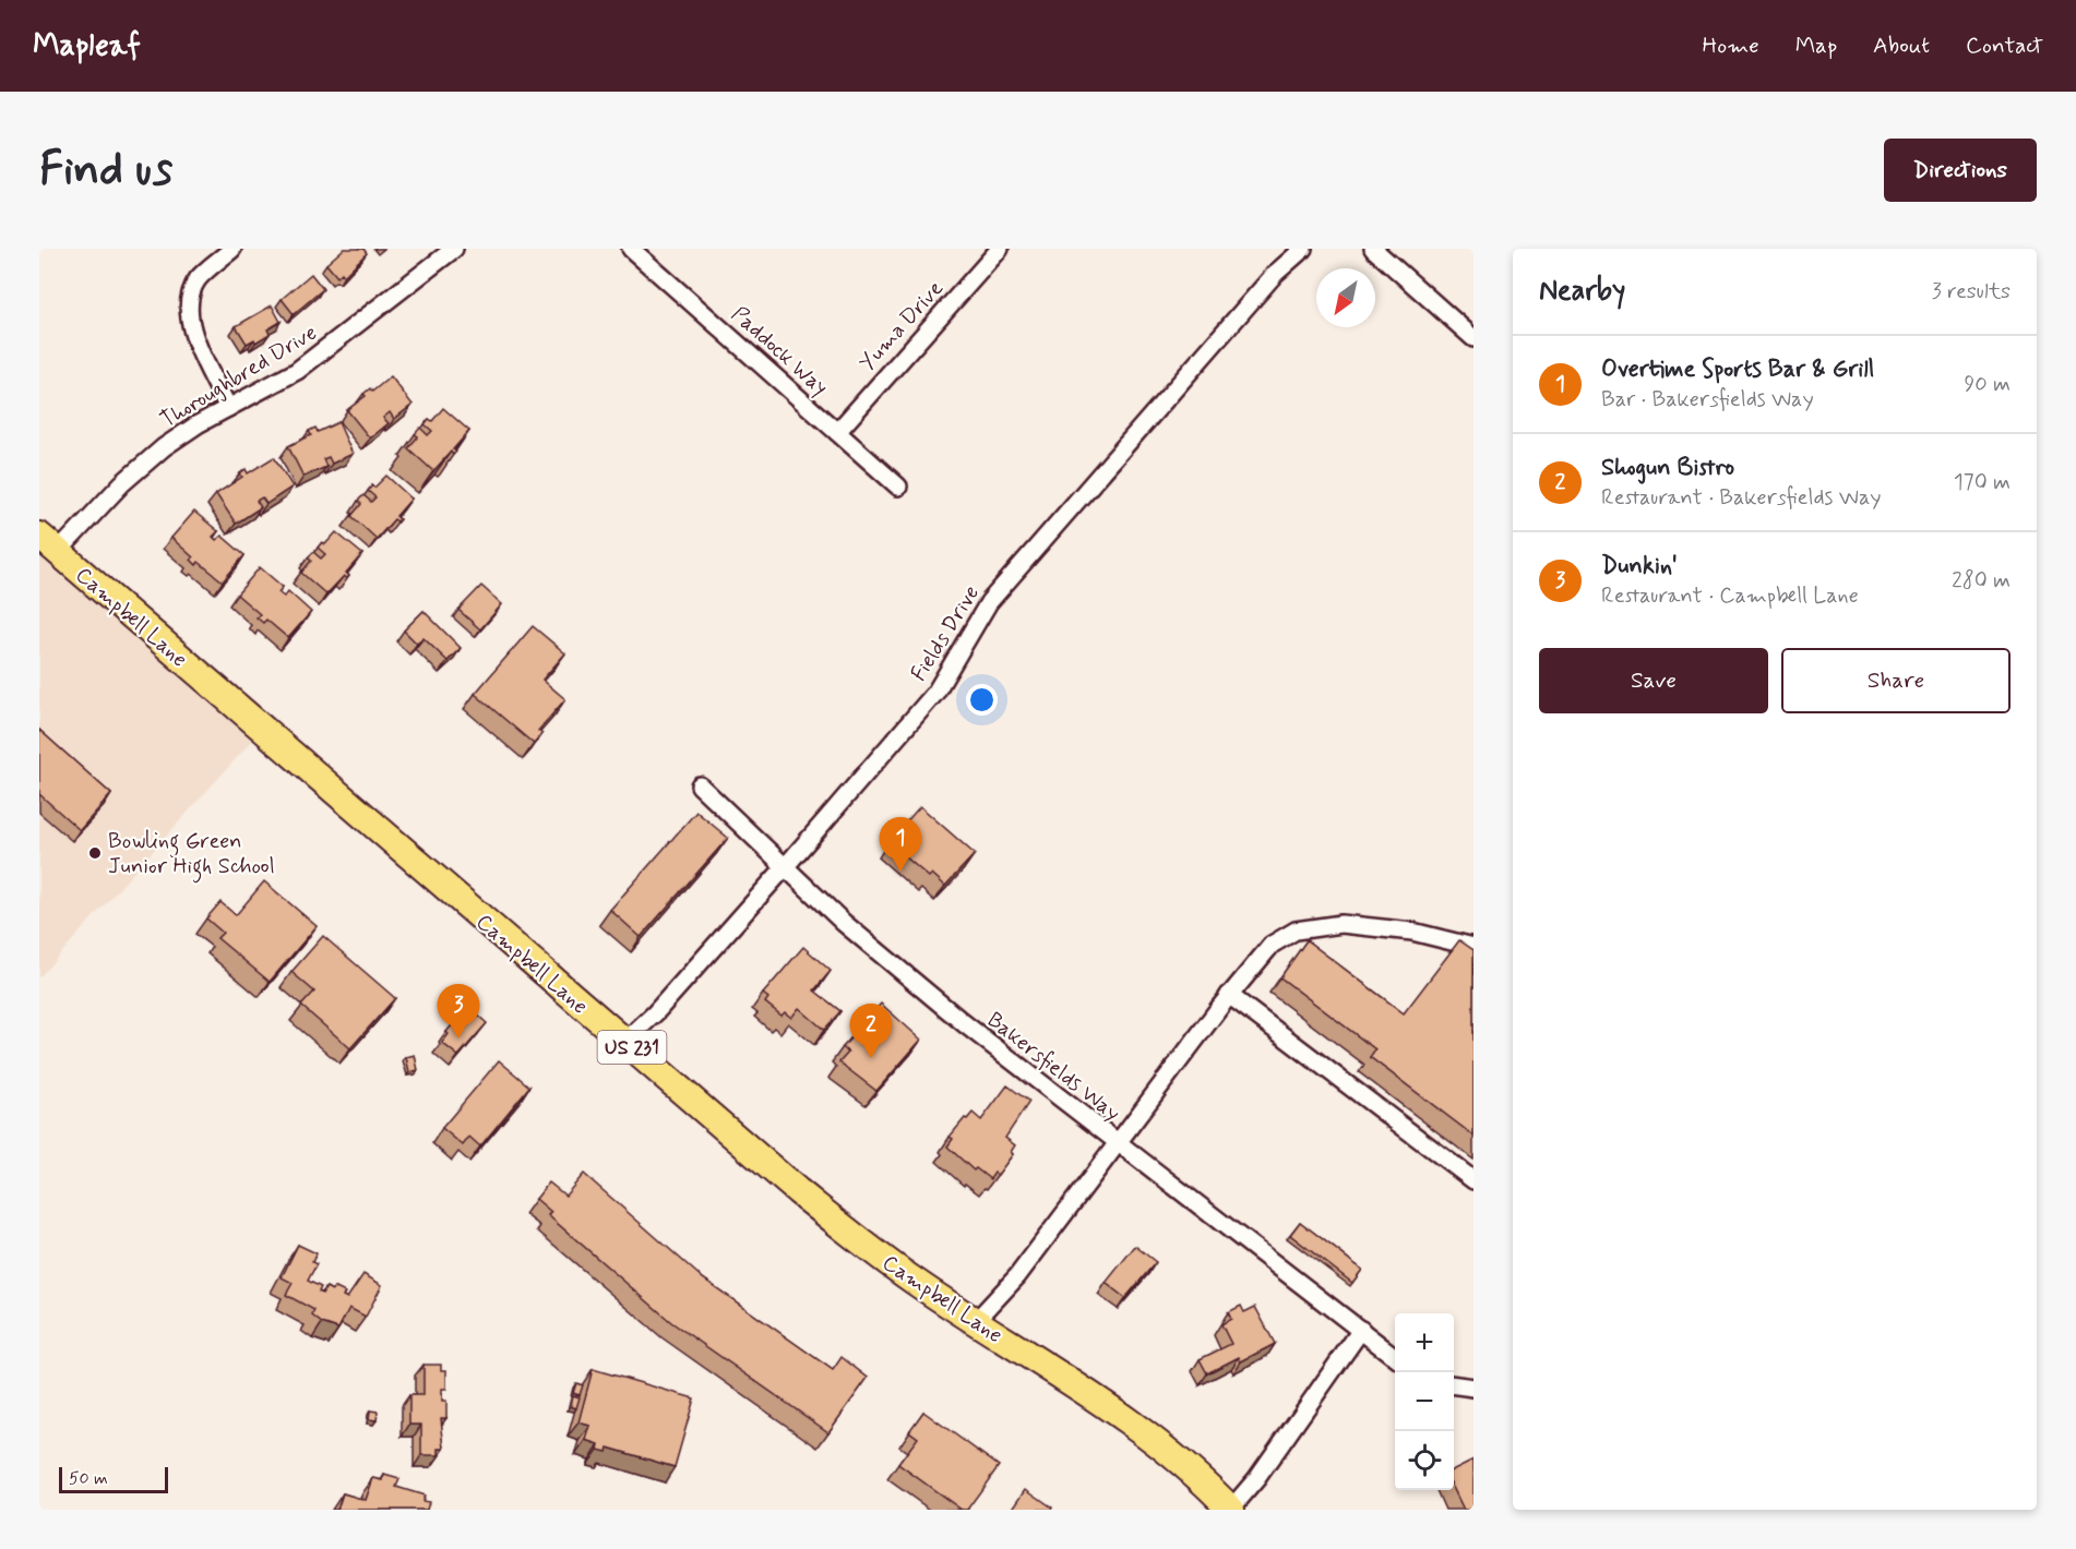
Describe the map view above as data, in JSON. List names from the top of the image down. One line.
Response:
{"streets":{"main road":["Campbell Lane","US 231"],"street":["Yuma Drive","Paddock Way","Thoroughbred Drive","Fields Drive","Bakersfields Way"]},"crossings":[["Yuma Drive","Paddock Way"],["Thoroughbred Drive","Campbell Lane"],["Campbell Lane","Fields Drive"],["Fields Drive","Bakersfields Way"]],"places":["Bowling Green Junior High School"],"scale_bar":"50 m","north":"bottom left","page":{"header":"Mapleaf","nav":["Home","Map","About","Contact"],"buttons":["Directions",["Save","Share"]],"title":"Find us","heading":["Nearby","3 results"],"list":[{"mark":"1","name":"Overtime Sports Bar & Grill","note":"Bar · Bakersfields Way","value":"90 m"},{"mark":"2","name":"Shogun Bistro","note":"Restaurant · Bakersfields Way","value":"170 m"},{"mark":"3","name":"Dunkin'","note":"Restaurant · Campbell Lane","value":"280 m"}],"pins":["1","3","2"],"map_buttons":["+","−"],"scale":"50 m"}}
